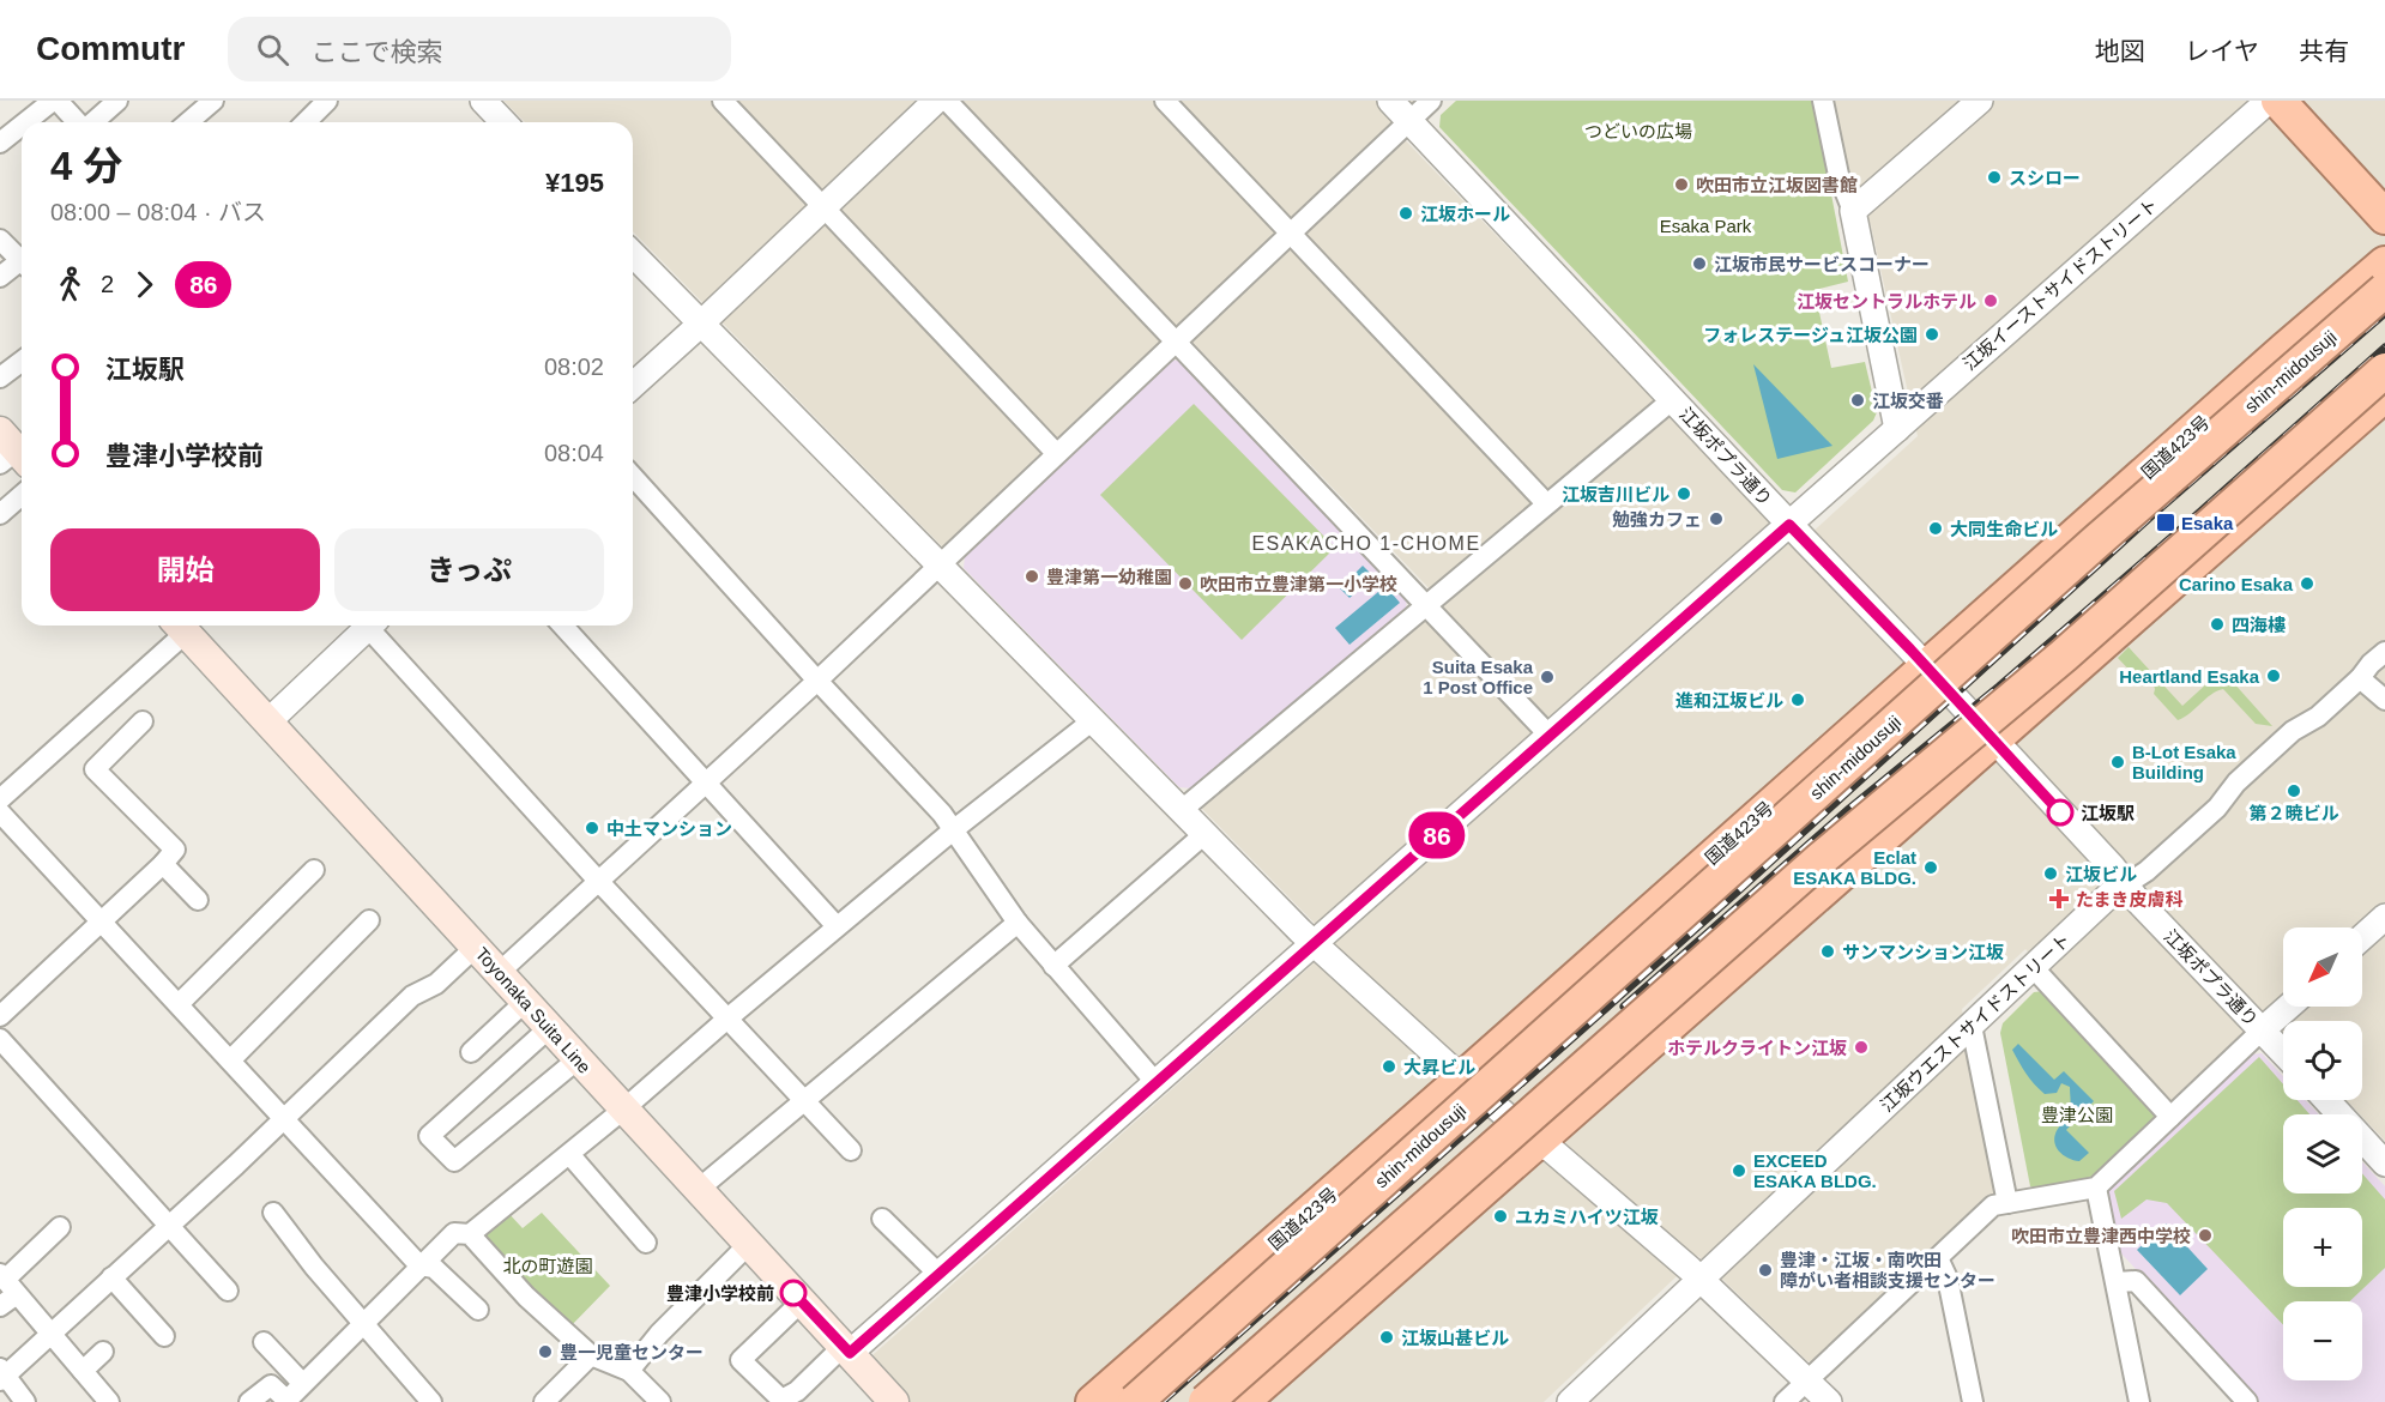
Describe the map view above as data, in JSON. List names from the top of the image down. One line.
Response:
{"streets":{"highway":["shin-midousuji","国道423号"],"main road":["Toyonaka Suita Line"],"street":["江坂イーストサイドストリート","江坂ポプラ通り","江坂ウエストサイドストリート"]},"crossings":[["江坂イーストサイドストリート","江坂ポプラ通り"],["江坂イーストサイドストリート","Toyonaka Suita Line"],["国道423号","江坂ポプラ通り"],["江坂ポプラ通り","江坂ウエストサイドストリート"]],"districts":["ESAKACHO 1-CHOME"],"parks":["つどいの広場","Esaka Park","豊津公園","北の町遊園"],"places":{"other":["スシロー","吹田市立江坂図書館","江坂ホール","江坂市民サービスコーナー","江坂セントラルホテル","フォレステージュ江坂公園","江坂交番","江坂吉川ビル","勉強カフェ","大同生命ビル","豊津第一幼稚園","吹田市立豊津第一小学校","Carino Esaka","四海樓","Heartland Esaka","Suita Esaka 1 Post Office","進和江坂ビル","B-Lot Esaka Building","第２暁ビル","江坂駅","中土マンション","Eclat ESAKA BLDG.","江坂ビル","サンマンション江坂","ホテルクライトン江坂","大昇ビル","EXCEED ESAKA BLDG.","ユカミハイツ江坂","吹田市立豊津西中学校","豊津・江坂・南吹田 障がい者相談支援センター","豊津小学校前","江坂山甚ビル","豊一児童センター"],"transit":["Esaka"],"health":["たまき皮膚科"]},"lines":["bus line 86"],"north":"bottom left","page":{"header":"Commutr","search":"ここで検索","nav":["地図","レイヤ","共有"],"on_map":"86","heading":["4 分","08:00 – 08:04 · バス","¥195"],"legs":["2","86"],"list":[{"name":"江坂駅","value":"08:02"},{"name":"豊津小学校前","value":"08:04"}],"buttons":["開始","きっぷ"],"map_buttons":["+","−"]}}
